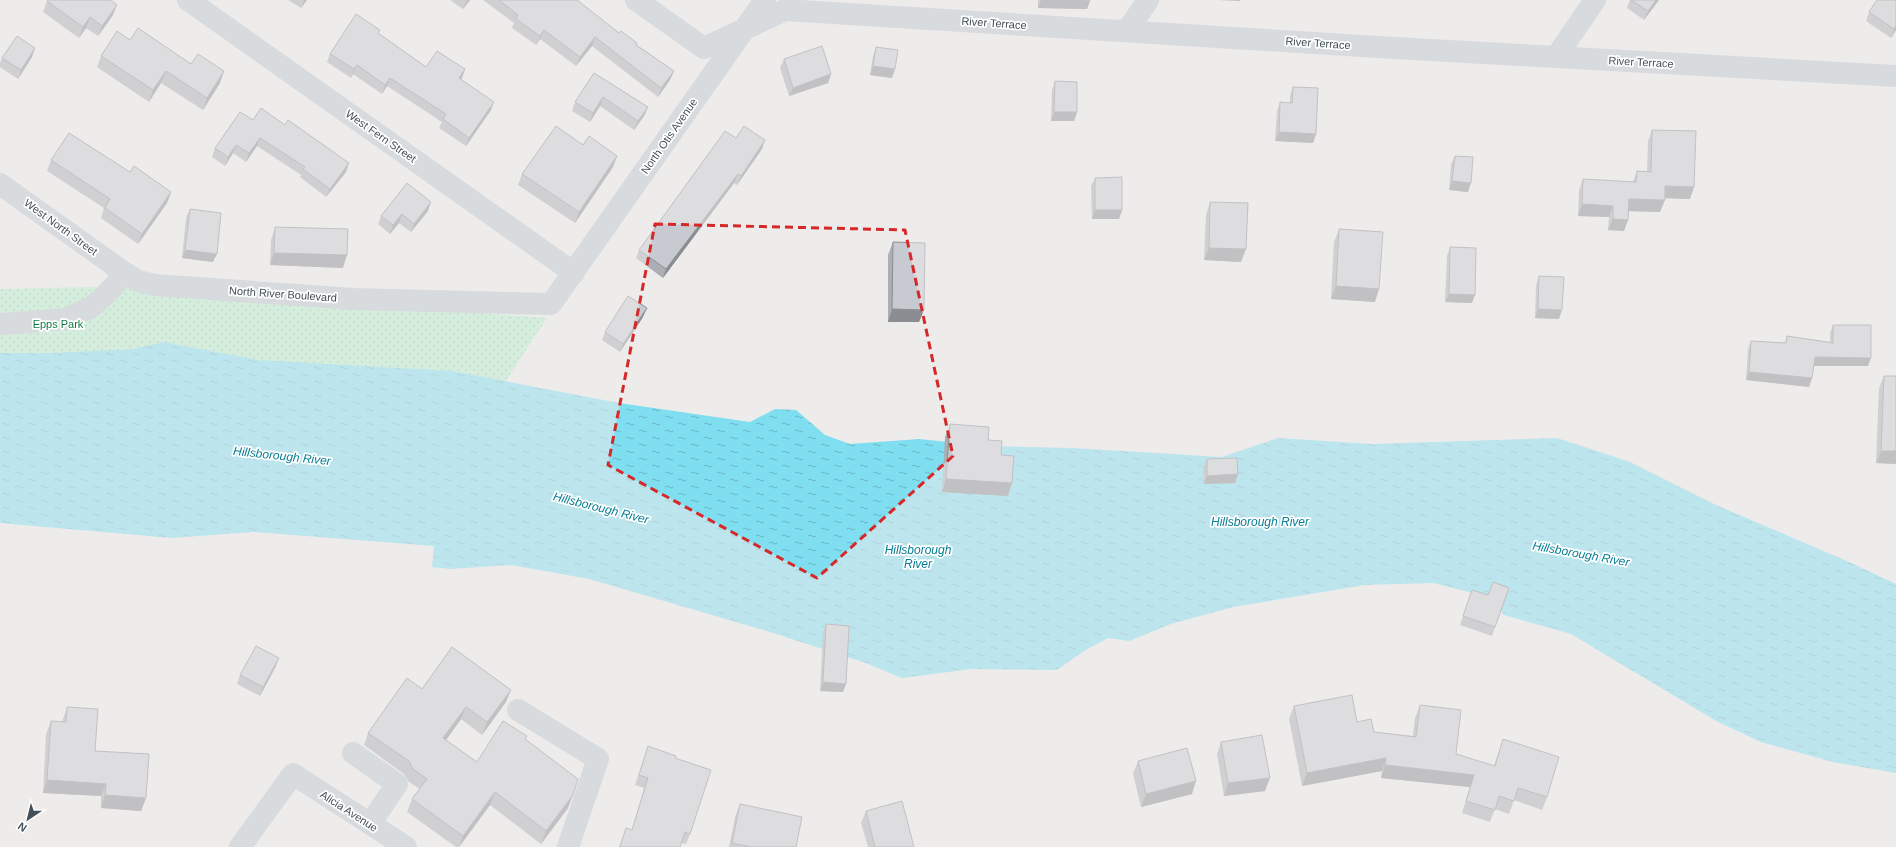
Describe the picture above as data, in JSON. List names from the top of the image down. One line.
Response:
{"streets":{"street":["River Terrace","West Fern Street","North Otis Avenue","West North Street","North River Boulevard","Alicia Avenue"]},"crossings":[["River Terrace","North Otis Avenue"],["West Fern Street","North Otis Avenue"],["West Fern Street","North River Boulevard"],["North Otis Avenue","North River Boulevard"],["West North Street","North River Boulevard"]],"water":["Hillsborough River"],"parks":["Epps Park"],"north":"bottom left"}
